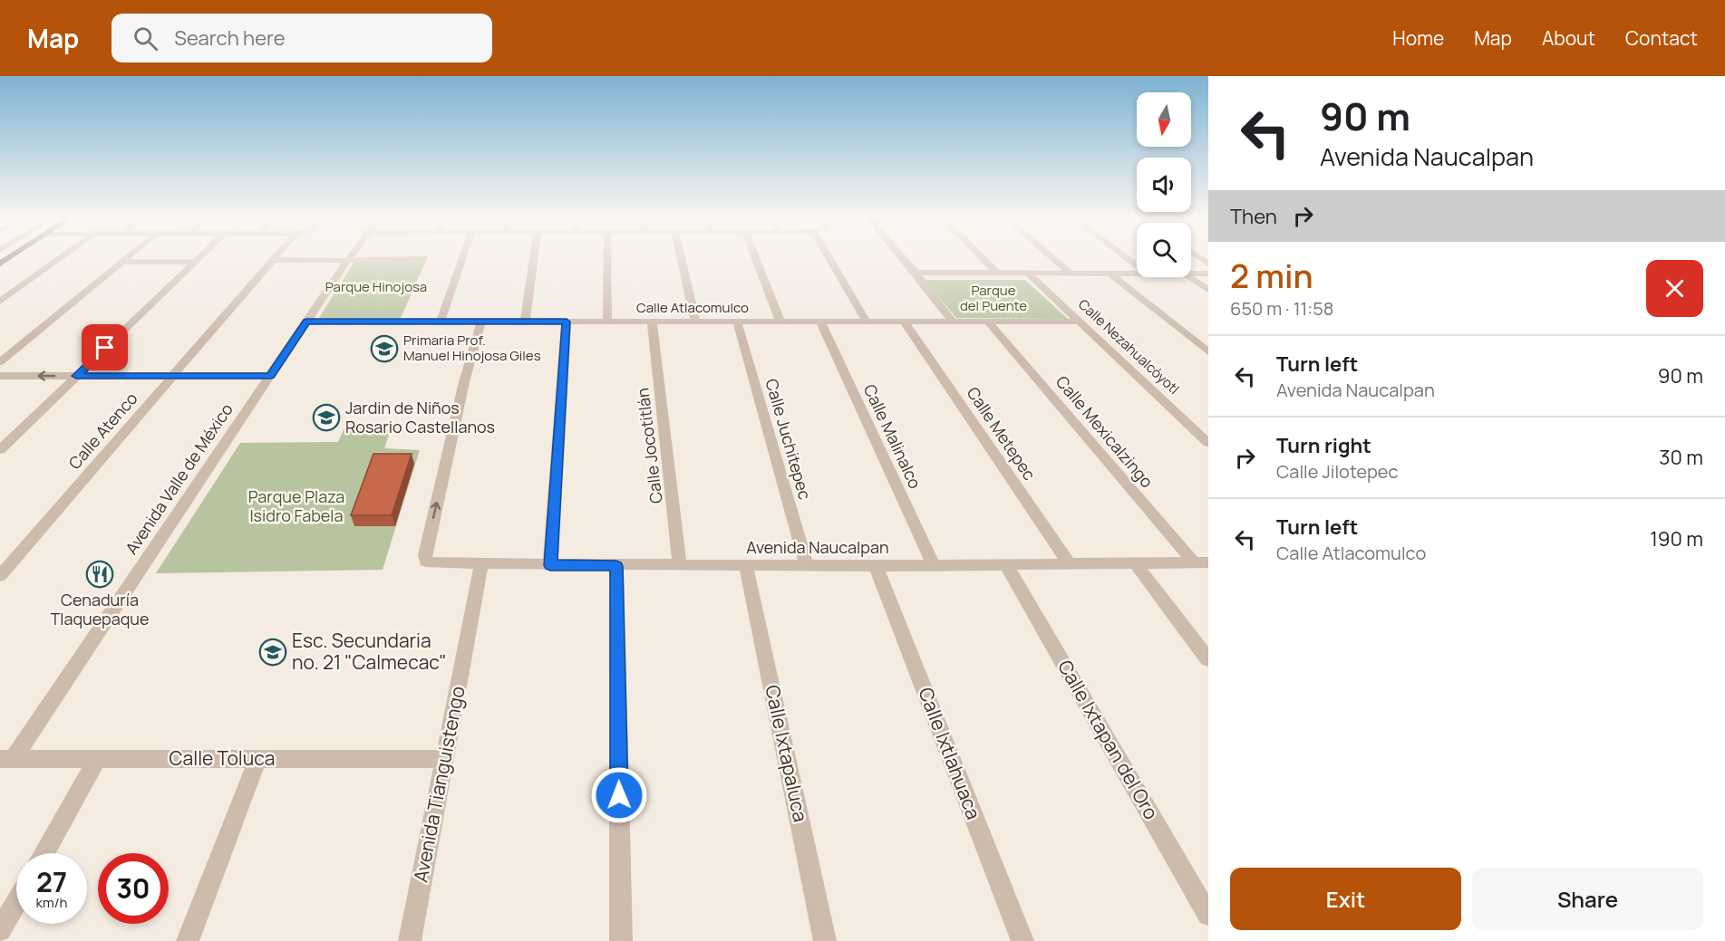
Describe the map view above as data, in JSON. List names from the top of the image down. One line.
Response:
{"streets":{"street":["Calle Atlacomulco","Calle Nezahualcóyotl","Calle Atenco","Calle Mexicalzingo","Calle Metepec","Calle Malinalco","Calle Juchitepec","Calle Jocotitlán","Avenida Valle de México","Avenida Naucalpan","Calle Ixtapan del Oro","Calle Ixtapaluca","Calle Ixtlahuaca","Calle Toluca","Avenida Tianguistengo"]},"crossings":[["Calle Atlacomulco","Calle Nezahualcóyotl"],["Calle Atlacomulco","Calle Mexicalzingo"],["Calle Atlacomulco","Calle Metepec"],["Calle Atlacomulco","Calle Malinalco"],["Calle Atlacomulco","Calle Juchitepec"],["Calle Atlacomulco","Calle Jocotitlán"],["Calle Atlacomulco","Avenida Valle de México"],["Calle Atlacomulco","Avenida Naucalpan"],["Calle Mexicalzingo","Avenida Naucalpan"],["Calle Metepec","Avenida Naucalpan"],["Calle Malinalco","Avenida Naucalpan"],["Calle Juchitepec","Avenida Naucalpan"],["Calle Jocotitlán","Avenida Naucalpan"],["Avenida Valle de México","Calle Toluca"],["Avenida Naucalpan","Calle Ixtapan del Oro"],["Avenida Naucalpan","Calle Ixtapaluca"],["Avenida Naucalpan","Calle Ixtlahuaca"],["Avenida Naucalpan","Avenida Tianguistengo"],["Calle Toluca","Avenida Tianguistengo"]],"parks":["Parque Hinojosa","Parque del Puente","Parque Plaza Isidro Fabela"],"places":{"school or university":["Primaria Prof. Manuel Hinojosa Giles","Jardin de Niños Rosario Castellanos","Esc. Secundaria no. 21 \"Calmecac\""],"restaurant":["Cenaduría Tlaquepaque"]},"north":"bottom","page":{"header":"Map","search":"Search here","nav":["Home","Map","About","Contact"],"turn":["90 m","Avenida Naucalpan"],"then":"Then","heading":["2 min","650 m · 11:58"],"list":[{"name":"Turn left","note":"Avenida Naucalpan","value":"90 m"},{"name":"Turn right","note":"Calle Jilotepec","value":"30 m"},{"name":"Turn left","note":"Calle Atlacomulco","value":"190 m"}],"speed":"27 km/h","limit":"30","buttons":["Exit","Share"]}}
